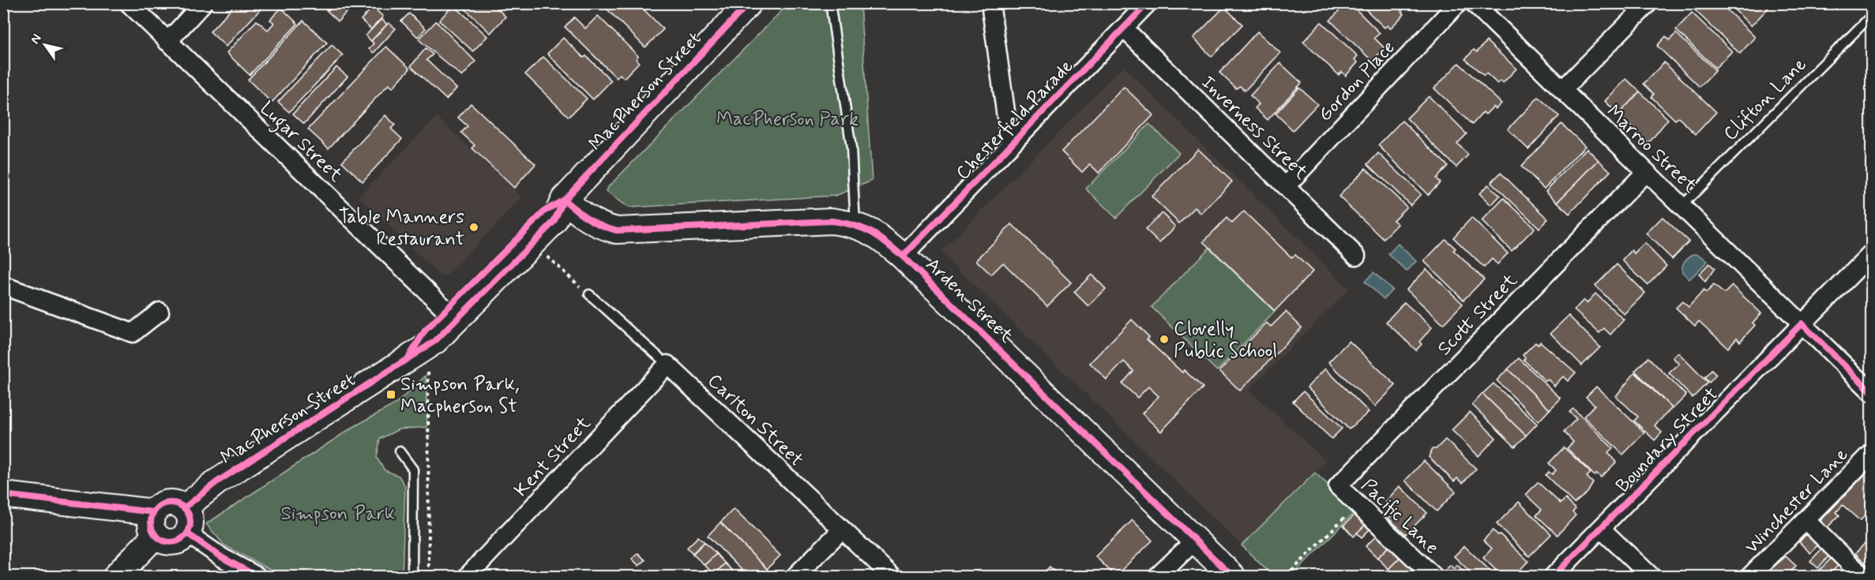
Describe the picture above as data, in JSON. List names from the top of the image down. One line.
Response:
{"streets":{"main road":["MacPherson Street","Arden Street"],"street":["Gordon Place","Chesterfield Parade","Inverness Street","Lugar Street","Marroo Street","Scott Street","Carlton Street","Boundary Street","Kent Street","Winchester Lane","Pacific Lane"],"lane":["Clifton Lane"]},"crossings":[["Gordon Place","Inverness Street"],["MacPherson Street","Lugar Street"],["MacPherson Street","Arden Street"],["Clifton Lane","Marroo Street"],["Chesterfield Parade","Inverness Street"],["Chesterfield Parade","Arden Street"],["Marroo Street","Scott Street"],["Marroo Street","Boundary Street"],["Scott Street","Pacific Lane"],["Carlton Street","Kent Street"]],"parks":["MacPherson Park","Simpson Park"],"places":{"other":["Table Manners Restaurant","Clovelly Public School"],"transit":["Simpson Park, Macpherson St"]},"north":"top left"}
